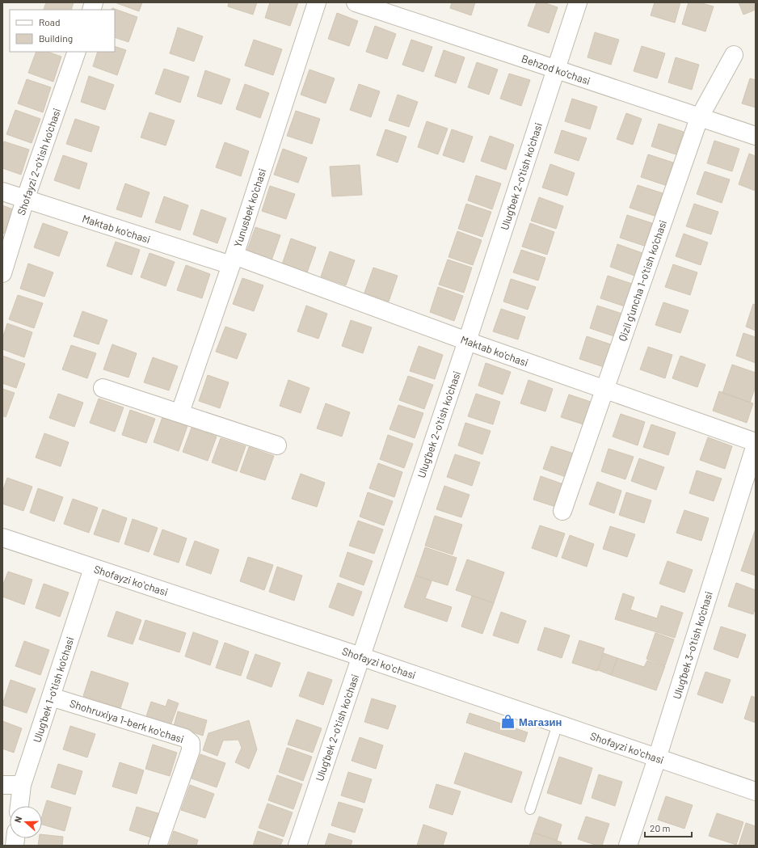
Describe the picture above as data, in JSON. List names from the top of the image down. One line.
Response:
{"streets":{"street":["Behzod ko‘chasi","Shofayzi 2-o'tish ko'chasi","Ulug'bek 2-o'tish ko'chasi","Yunusbek ko'chasi","Maktab ko'chasi","Qizil g'uncha 1-o'tish ko'chasi","Shofayzi koʻchasi","Ulug'bek 3-o'tish ko'chasi","Ulug'bek 1-o'tish ko'chasi","Shohruxiya 1-berk koʻchasi"]},"crossings":[["Behzod ko‘chasi","Ulug'bek 2-o'tish ko'chasi"],["Behzod ko‘chasi","Qizil g'uncha 1-o'tish ko'chasi"],["Shofayzi 2-o'tish ko'chasi","Maktab ko'chasi"],["Ulug'bek 2-o'tish ko'chasi","Maktab ko'chasi"],["Ulug'bek 2-o'tish ko'chasi","Shofayzi koʻchasi"],["Yunusbek ko'chasi","Maktab ko'chasi"],["Maktab ko'chasi","Qizil g'uncha 1-o'tish ko'chasi"],["Maktab ko'chasi","Ulug'bek 3-o'tish ko'chasi"],["Shofayzi koʻchasi","Ulug'bek 3-o'tish ko'chasi"],["Shofayzi koʻchasi","Ulug'bek 1-o'tish ko'chasi"],["Ulug'bek 1-o'tish ko'chasi","Shohruxiya 1-berk koʻchasi"]],"places":{"shop":["Магазин"]},"legend":["Road","Building"],"scale_bar":"20 m","north":"left"}
